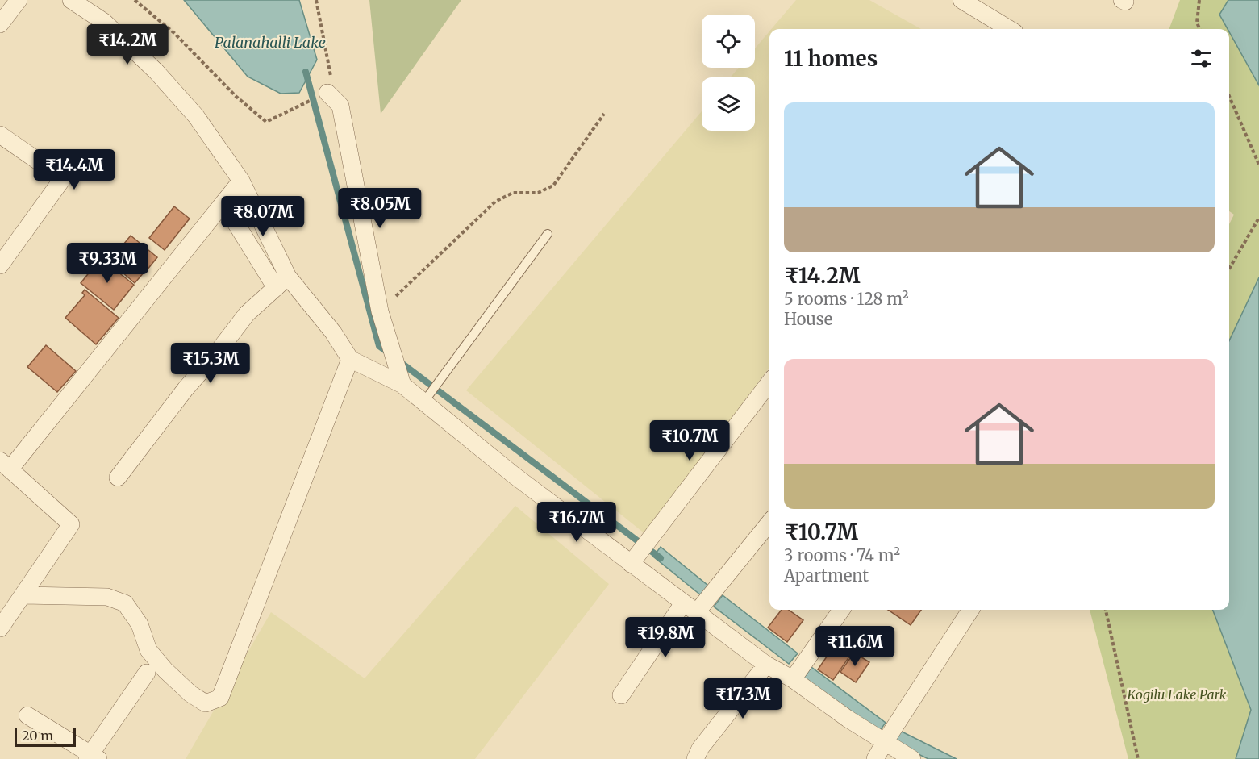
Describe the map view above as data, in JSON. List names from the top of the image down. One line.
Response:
{"water":["Palanahalli Lake"],"parks":["Kogilu Lake Park"],"scale_bar":"20 m","page":{"price":["₹14.2M","₹14.4M","₹8.05M","₹8.07M","₹9.33M","₹15.3M","₹10.7M","₹16.7M","₹19.8M","₹11.6M","₹17.3M"],"heading":"11 homes","list":[{"name":"₹14.2M","note":"5 rooms · 128 m² · House"},{"name":"₹10.7M","note":"3 rooms · 74 m² · Apartment"}],"scale":"20 m"}}
